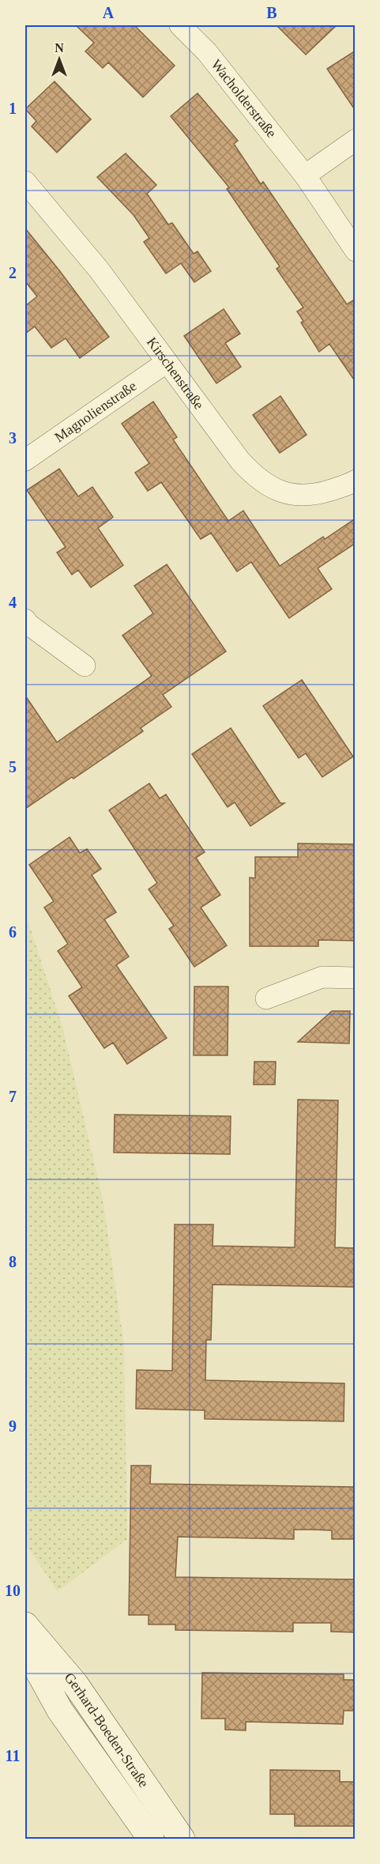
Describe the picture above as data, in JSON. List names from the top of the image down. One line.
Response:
{"streets":{"main road":["Gerhard-Boeden-Straße"],"street":["Wacholderstraße","Kirschenstraße","Magnolienstraße"]},"crossings":[["Kirschenstraße","Magnolienstraße"]],"north":"top","grid":{"columns":["A","B"],"rows":["1","2","3","4","5","6","7","8","9","10","11"]}}
